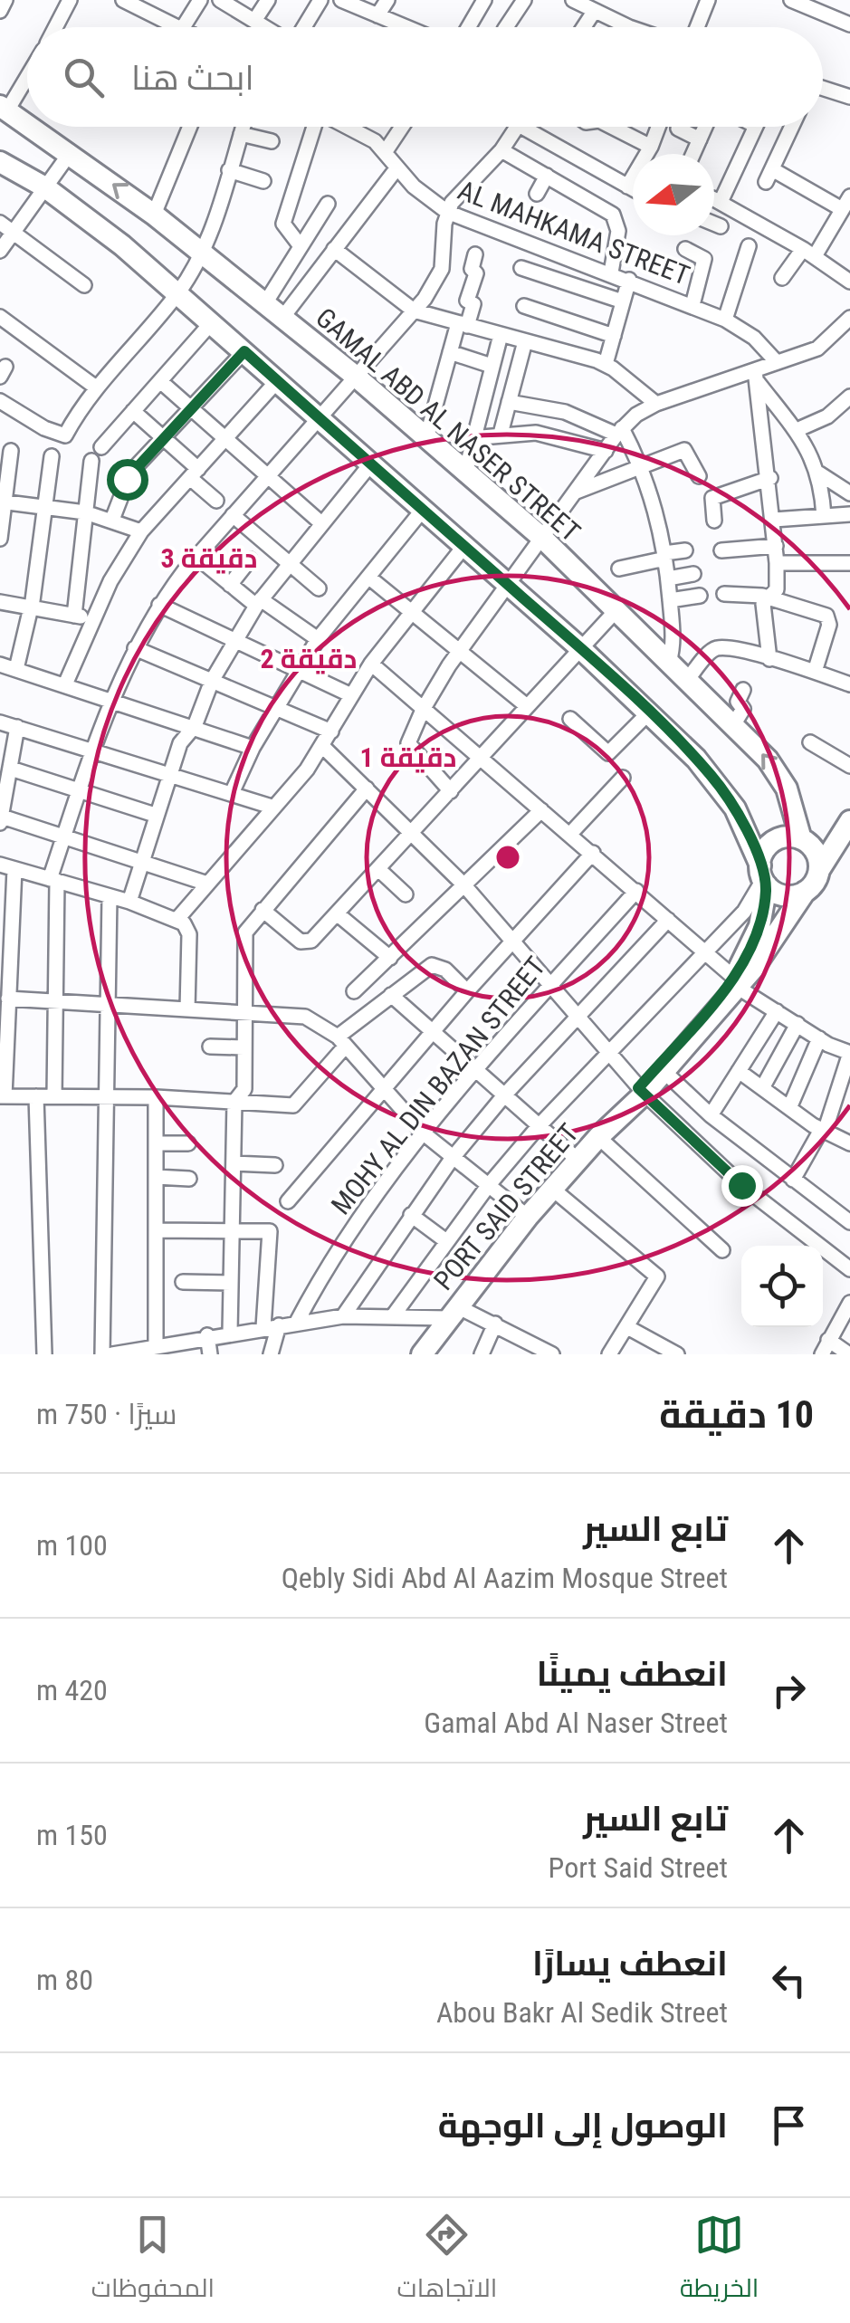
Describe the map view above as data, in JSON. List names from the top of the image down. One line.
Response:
{"streets":{"street":["AL MAHKAMA STREET","GAMAL ABD AL NASER STREET","MOHY AL DIN BAZAN STREET","PORT SAID STREET"]},"crossings":[["GAMAL ABD AL NASER STREET","PORT SAID STREET"]],"north":"left","page":{"search":"ابحث هنا","heading":["10 دقيقة","سيرًا · 750 m"],"list":[["تابع السير","Qebly Sidi Abd Al Aazim Mosque Street","100 m"],["انعطف يمينًا","Gamal Abd Al Naser Street","420 m"],["تابع السير","Port Said Street","150 m"],["انعطف يسارًا","Abou Bakr Al Sedik Street","80 m"],"الوصول إلى الوجهة"],"nav":["الخريطة","الاتجاهات","المحفوظات"]},"rings":["3 دقيقة","2 دقيقة","1 دقيقة"]}
